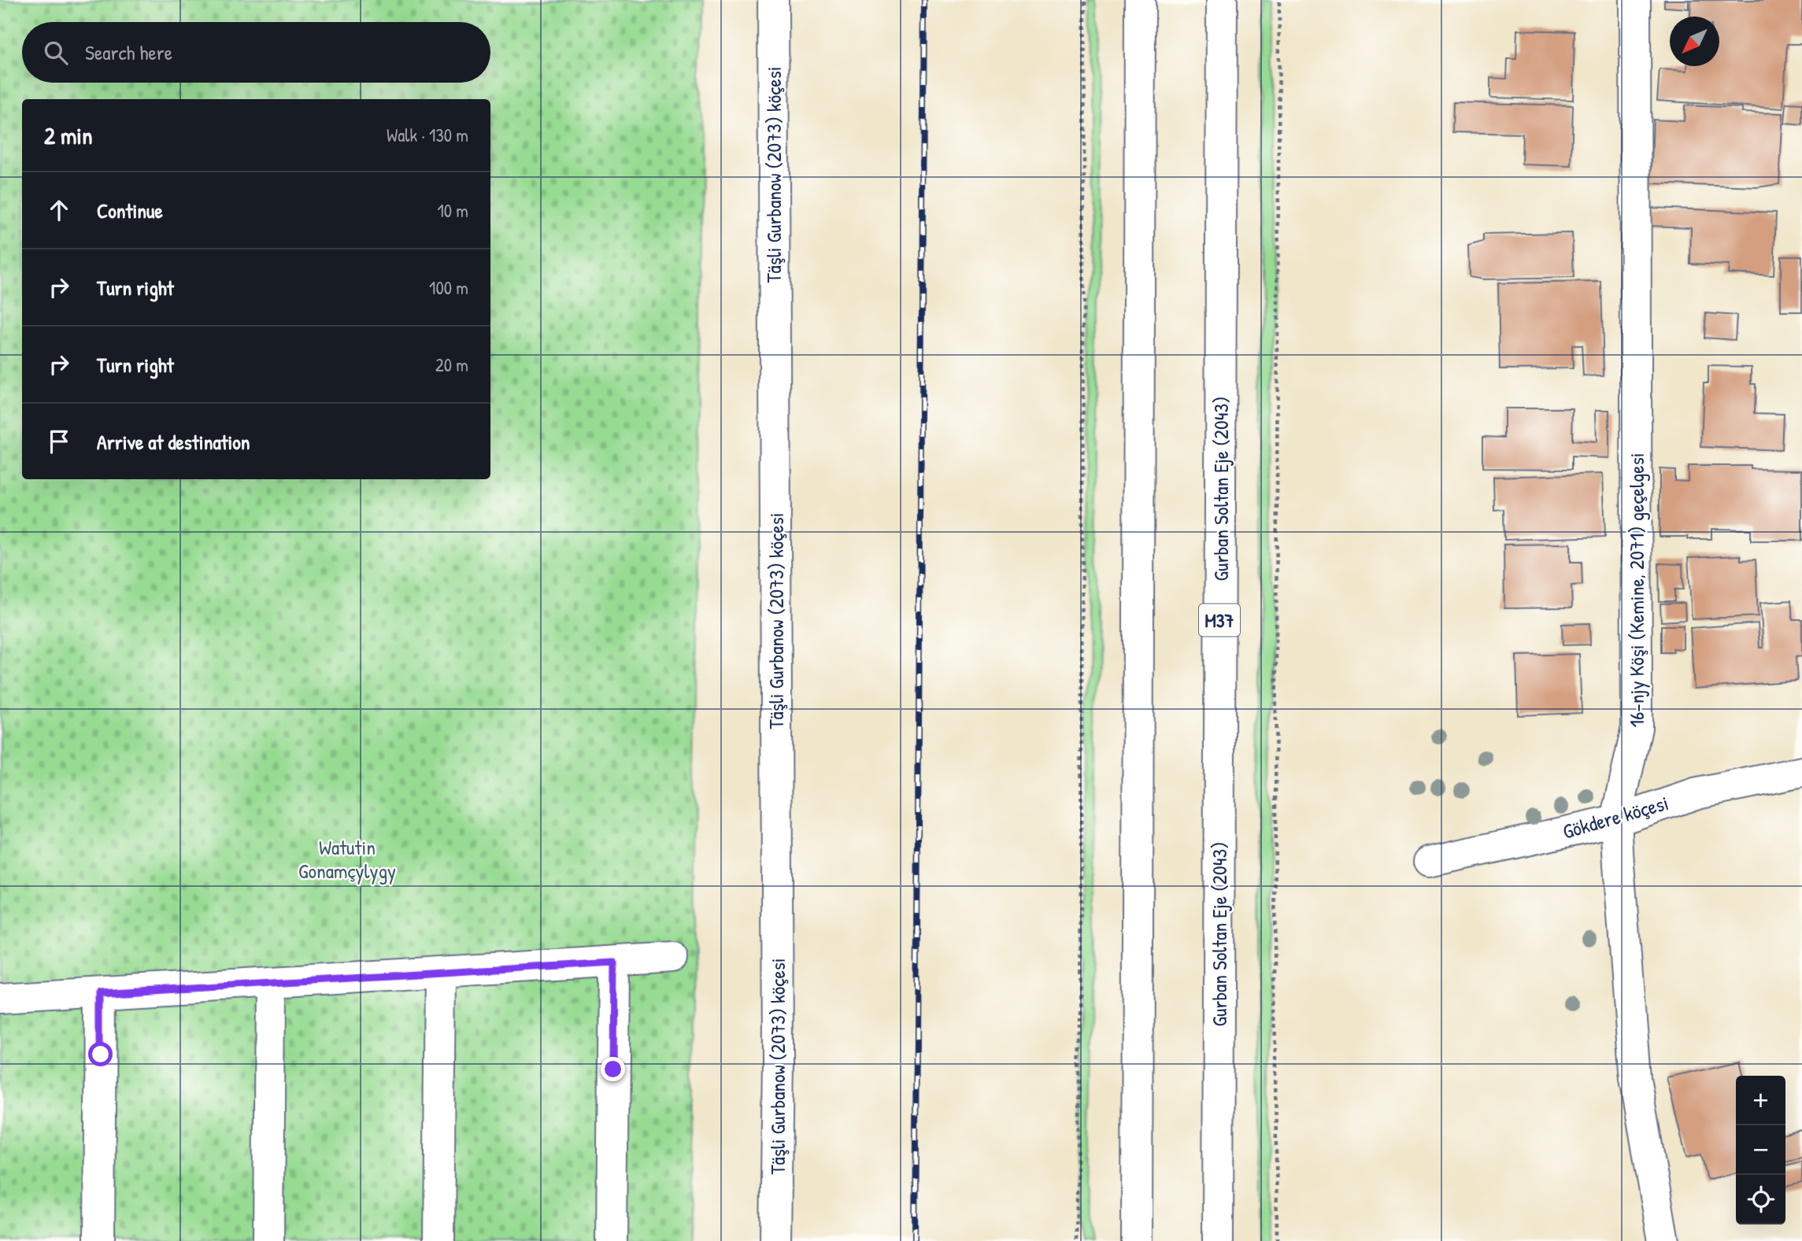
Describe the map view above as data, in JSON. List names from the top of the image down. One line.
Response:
{"streets":{"main road":["Täşli Gurbanow (2073) köçesi","Gurban Soltan Eje (2043)","16-njy Köşi (Kemine, 2071) geçelgesi","M37","Gökdere köçesi"]},"crossings":[["16-njy Köşi (Kemine, 2071) geçelgesi","Gökdere köçesi"]],"parks":["Watutin Gonamçylygy"],"north":"bottom left","page":{"search":"Search here","heading":["2 min","Walk · 130 m"],"list":[["Continue","10 m"],["Turn right","100 m"],["Turn right","20 m"],"Arrive at destination"],"map_buttons":["+","−"]}}
